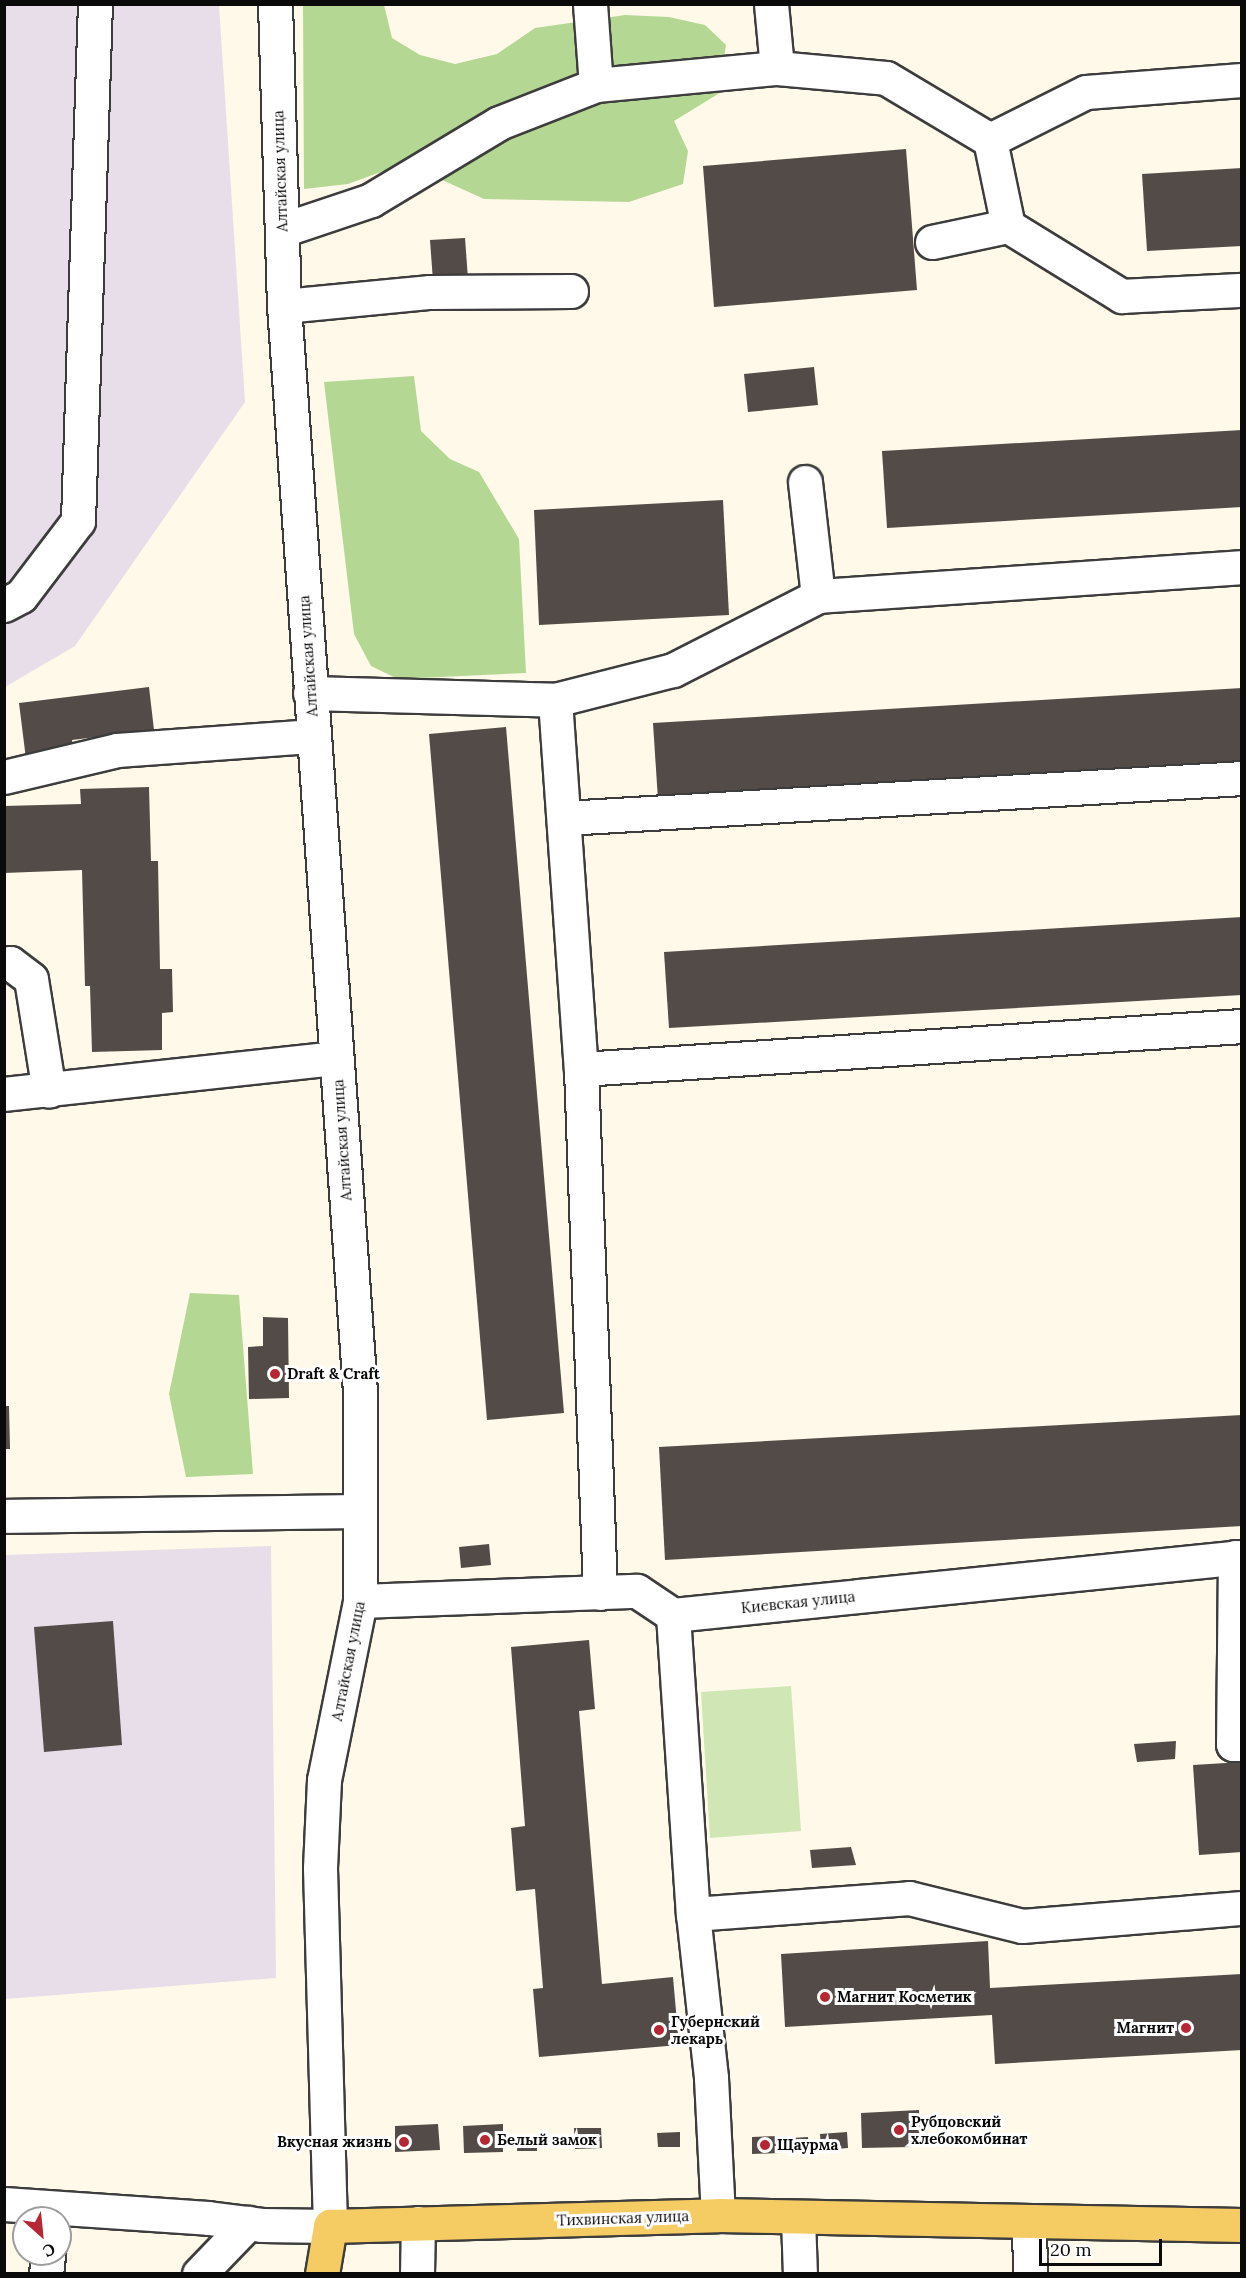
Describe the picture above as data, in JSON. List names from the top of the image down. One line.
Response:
{"streets":{"main road":["Алтайская улица","Тихвинская улица"],"street":["Киевская улица"]},"crossings":[["Алтайская улица","Тихвинская улица"]],"places":["Draft & Craft","Магнит Косметик","Магнит","Губернский лекарь","Рубцовский хлебокомбинат","Белый замок","Вкусная жизнь","Щаурма"],"scale_bar":"20 m","north":"bottom right"}
